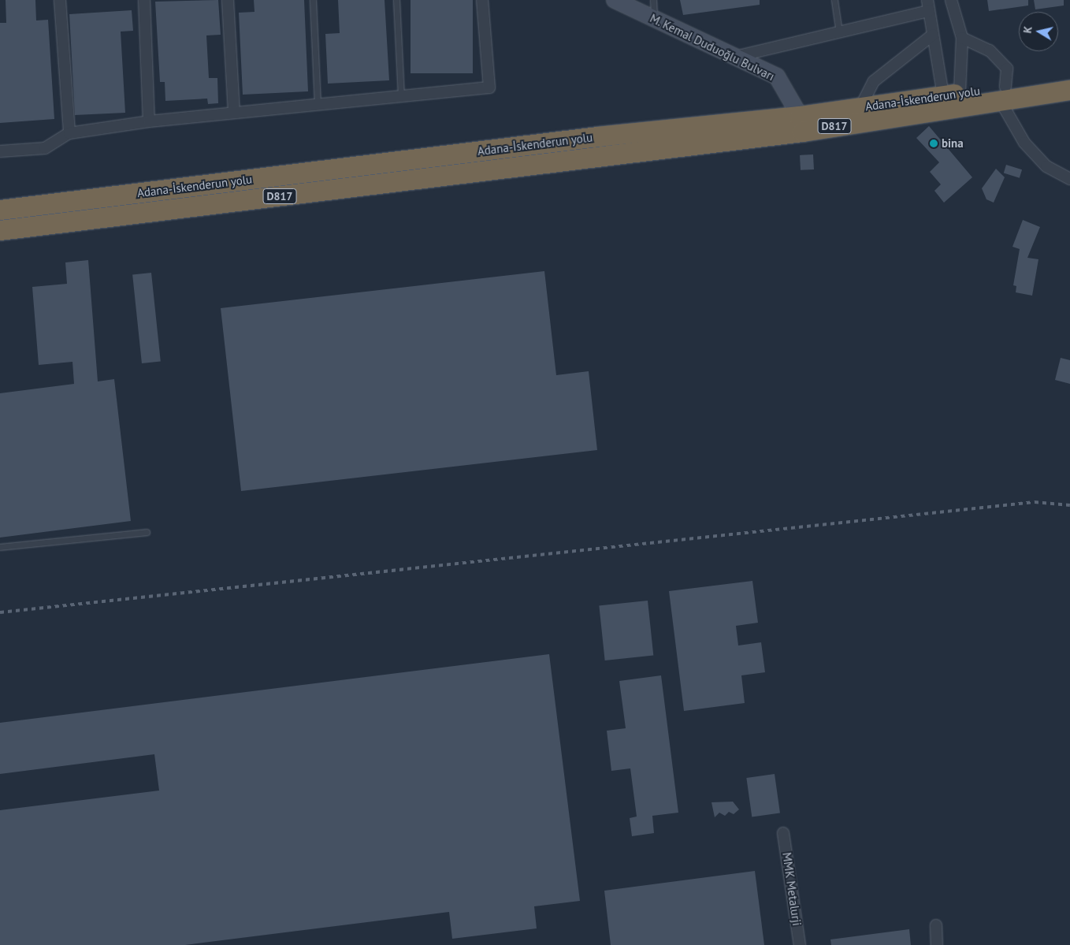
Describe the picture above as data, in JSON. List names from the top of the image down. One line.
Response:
{"streets":{"highway":["Adana-İskenderun yolu","D817"],"street":["M. Kemal Duduoğlu Bulvarı","MMK Metalurji"]},"crossings":[["M. Kemal Duduoğlu Bulvarı","Adana-İskenderun yolu"],["M. Kemal Duduoğlu Bulvarı","D817"],["Adana-İskenderun yolu","D817"]],"places":["bina"],"north":"left"}
